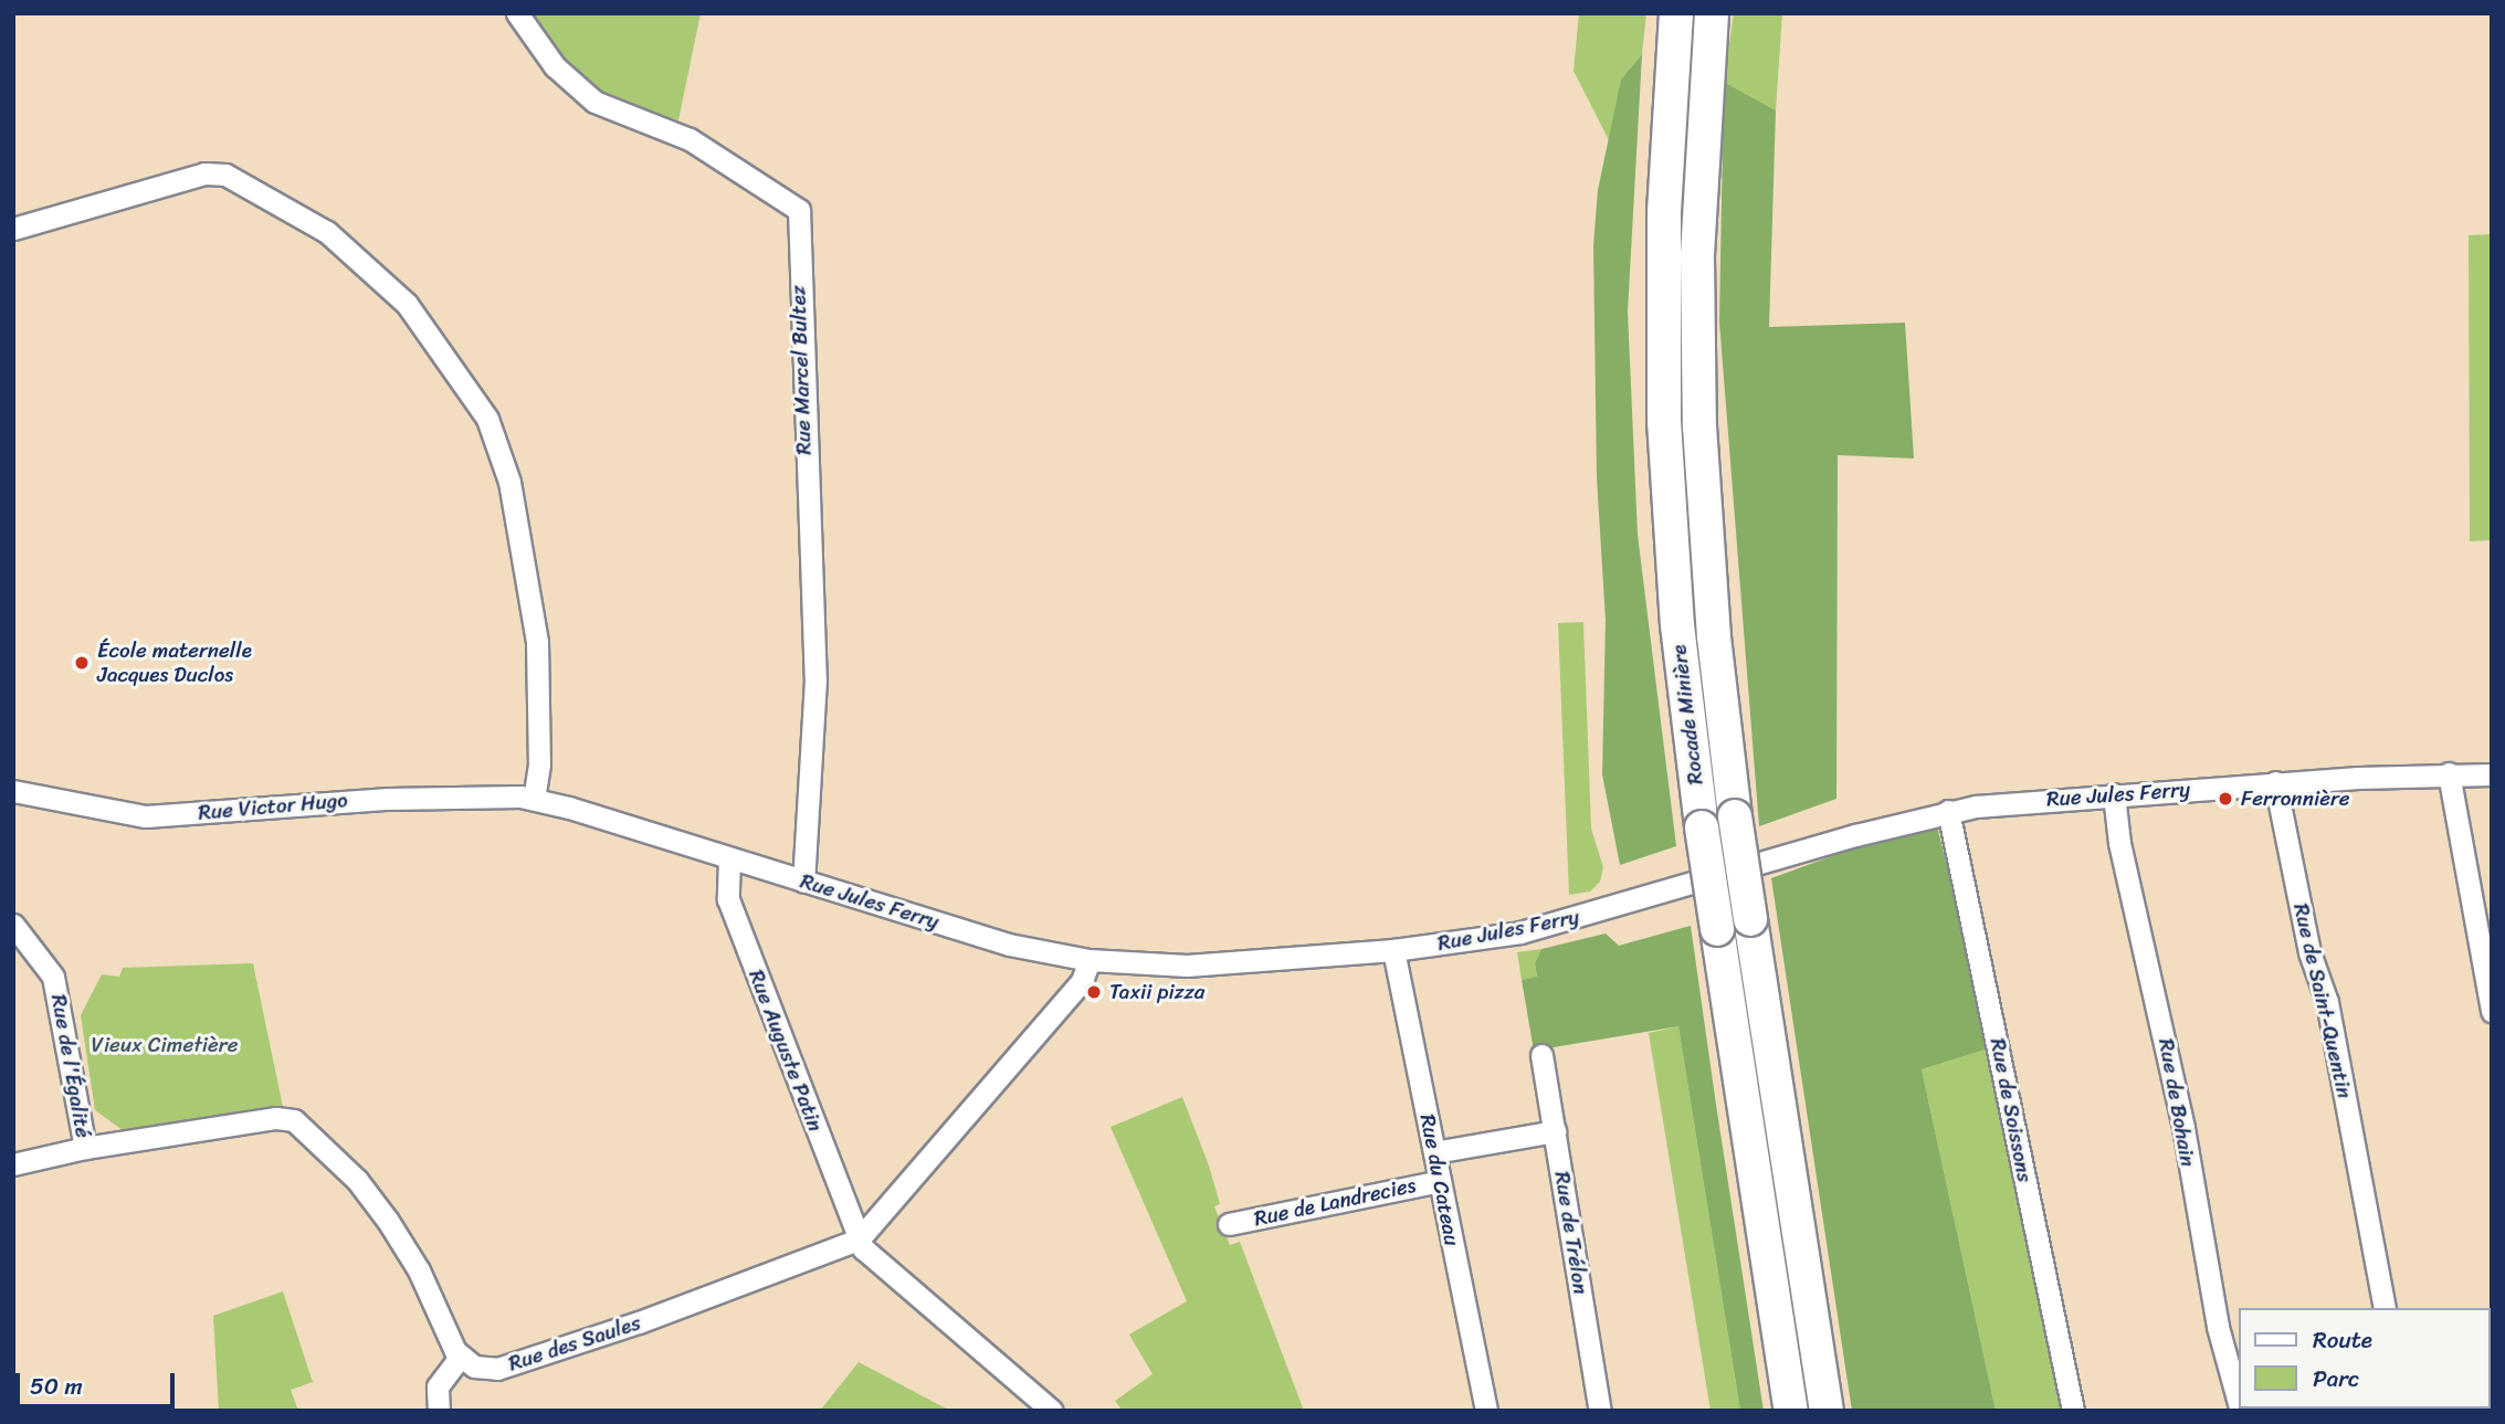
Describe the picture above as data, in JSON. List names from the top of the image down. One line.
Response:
{"streets":{"highway":["Rocade Minière"],"street":["Rue Marcel Bultez","Rue Jules Ferry","Rue Victor Hugo","Rue de Saint-Quentin","Rue Auguste Patin","Rue de l'Égalité","Rue de Bohain","Rue de Soissons","Rue du Cateau","Rue de Landrecies","Rue de Trélon","Rue des Saules"]},"crossings":[["Rue Marcel Bultez","Rue Jules Ferry"],["Rue Jules Ferry","Rue Victor Hugo"],["Rue Jules Ferry","Rue de Saint-Quentin"],["Rue Jules Ferry","Rue Auguste Patin"],["Rue Jules Ferry","Rue de Bohain"],["Rue Jules Ferry","Rue de Soissons"],["Rue Jules Ferry","Rue du Cateau"],["Rue Auguste Patin","Rue des Saules"],["Rue du Cateau","Rue de Landrecies"],["Rue de Landrecies","Rue de Trélon"]],"parks":["Vieux Cimetière"],"places":["École maternelle Jacques Duclos","Ferronnière","Taxii pizza"],"legend":["Route","Parc"],"scale_bar":"50 m"}
